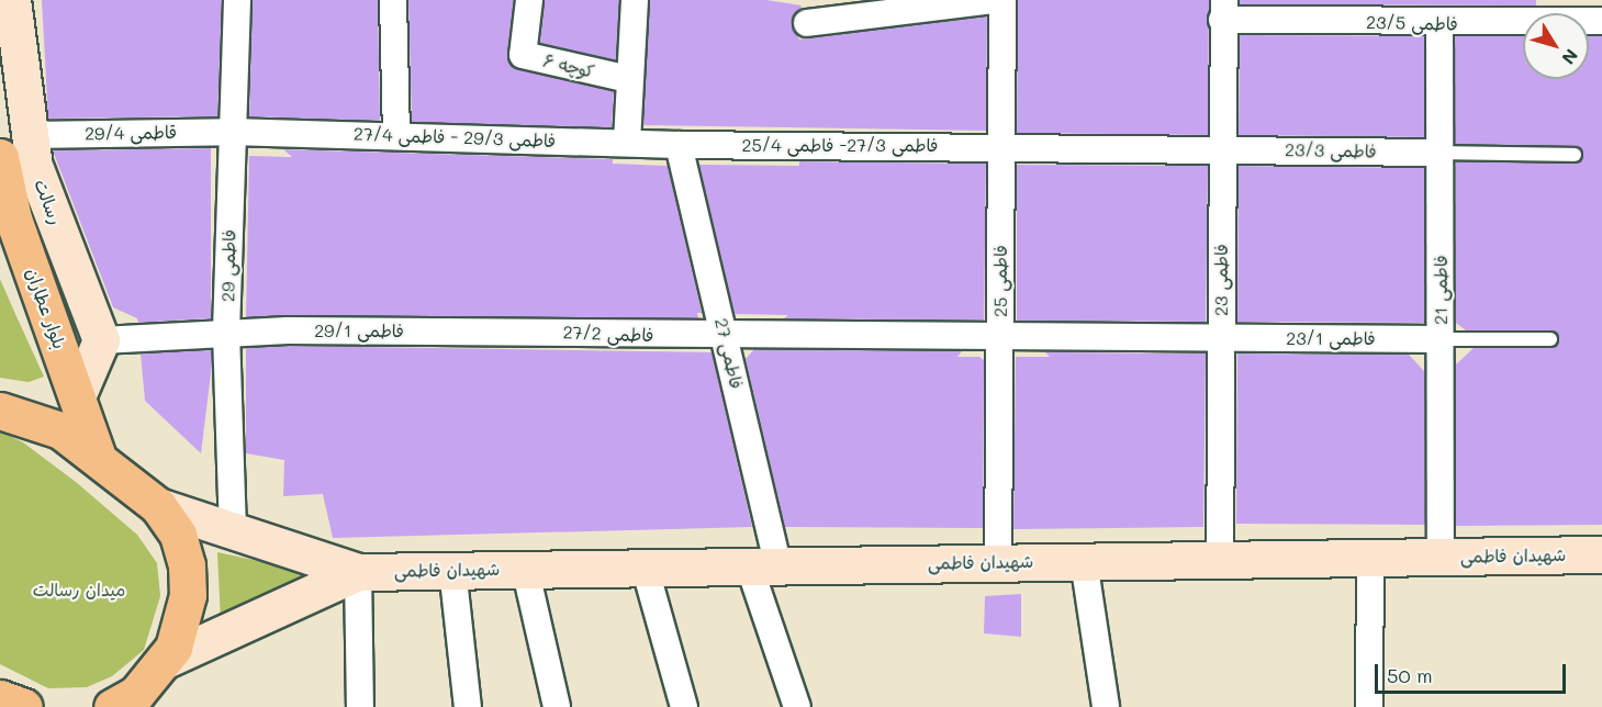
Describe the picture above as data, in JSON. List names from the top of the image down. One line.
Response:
{"streets":{"main road":["رسالت","بلوار عطاران","شهیدان فاطمی"],"street":["فاطمی 23/5","کوچه ۶","قاطمی 29/4","فاطمی 29/3 - فاطمی 27/4","فاطمی 27/3- فاطمی 25/4","فاطمی 23/3","فاطمی 29","فاطمی 23","فاطمی 25","فاطمی 21","فاطمی 29/1","فاطمی 27/2","فاطمی 23/1","فاطمی 27"]},"crossings":[["فاطمی 23/5","فاطمی 23"],["فاطمی 23/5","فاطمی 21"],["قاطمی 29/4","فاطمی 29/3 - فاطمی 27/4"],["قاطمی 29/4","رسالت"],["قاطمی 29/4","فاطمی 29"],["فاطمی 29/3 - فاطمی 27/4","فاطمی 27/3- فاطمی 25/4"],["فاطمی 29/3 - فاطمی 27/4","فاطمی 29"],["فاطمی 29/3 - فاطمی 27/4","فاطمی 27"],["فاطمی 27/3- فاطمی 25/4","فاطمی 23/3"],["فاطمی 27/3- فاطمی 25/4","فاطمی 25"],["فاطمی 27/3- فاطمی 25/4","فاطمی 27"],["فاطمی 23/3","فاطمی 23"],["فاطمی 23/3","فاطمی 21"],["رسالت","فاطمی 29/1"],["فاطمی 29","فاطمی 29/1"],["فاطمی 23","فاطمی 23/1"],["فاطمی 23","شهیدان فاطمی"],["فاطمی 25","فاطمی 27/2"],["فاطمی 25","فاطمی 23/1"],["فاطمی 25","شهیدان فاطمی"],["فاطمی 21","فاطمی 23/1"],["فاطمی 21","شهیدان فاطمی"],["فاطمی 29/1","فاطمی 27/2"],["فاطمی 27/2","فاطمی 23/1"],["فاطمی 27/2","فاطمی 27"],["فاطمی 27","شهیدان فاطمی"]],"parks":["میدان رسالت"],"scale_bar":"50 m","north":"bottom right"}
